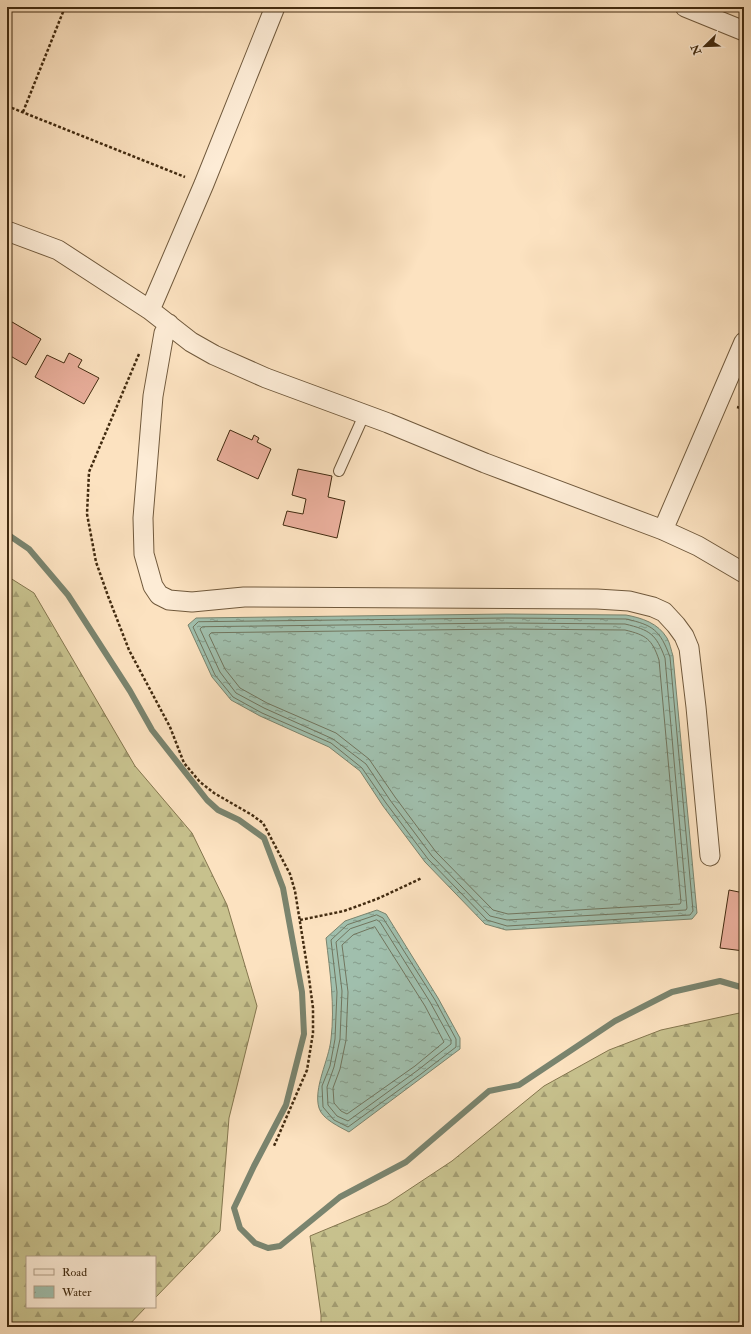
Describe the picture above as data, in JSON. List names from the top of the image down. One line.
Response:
{"legend":["Road","Water"],"north":"bottom left"}
